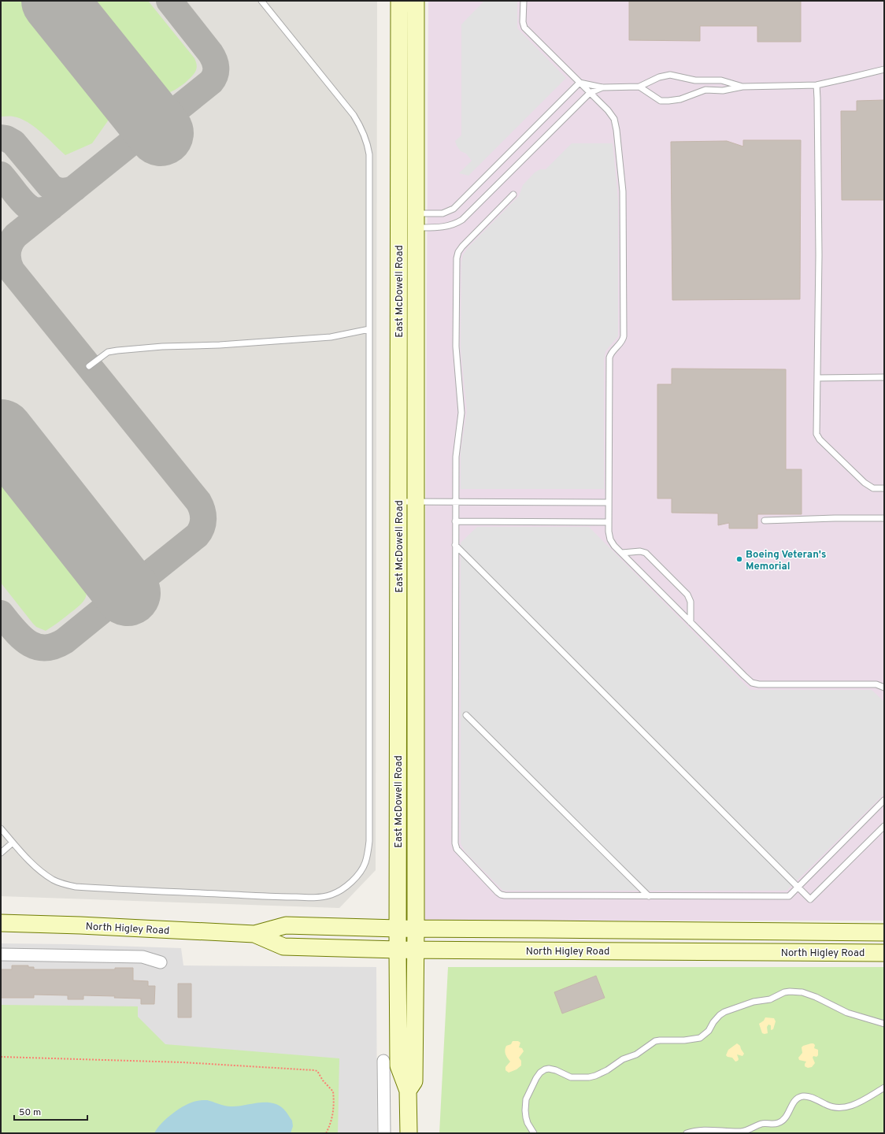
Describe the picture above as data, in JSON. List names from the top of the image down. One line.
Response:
{"streets":{"main road":["East McDowell Road","North Higley Road"]},"crossings":[["East McDowell Road","North Higley Road"]],"places":["Boeing Veteran's Memorial"],"scale_bar":"50 m"}
